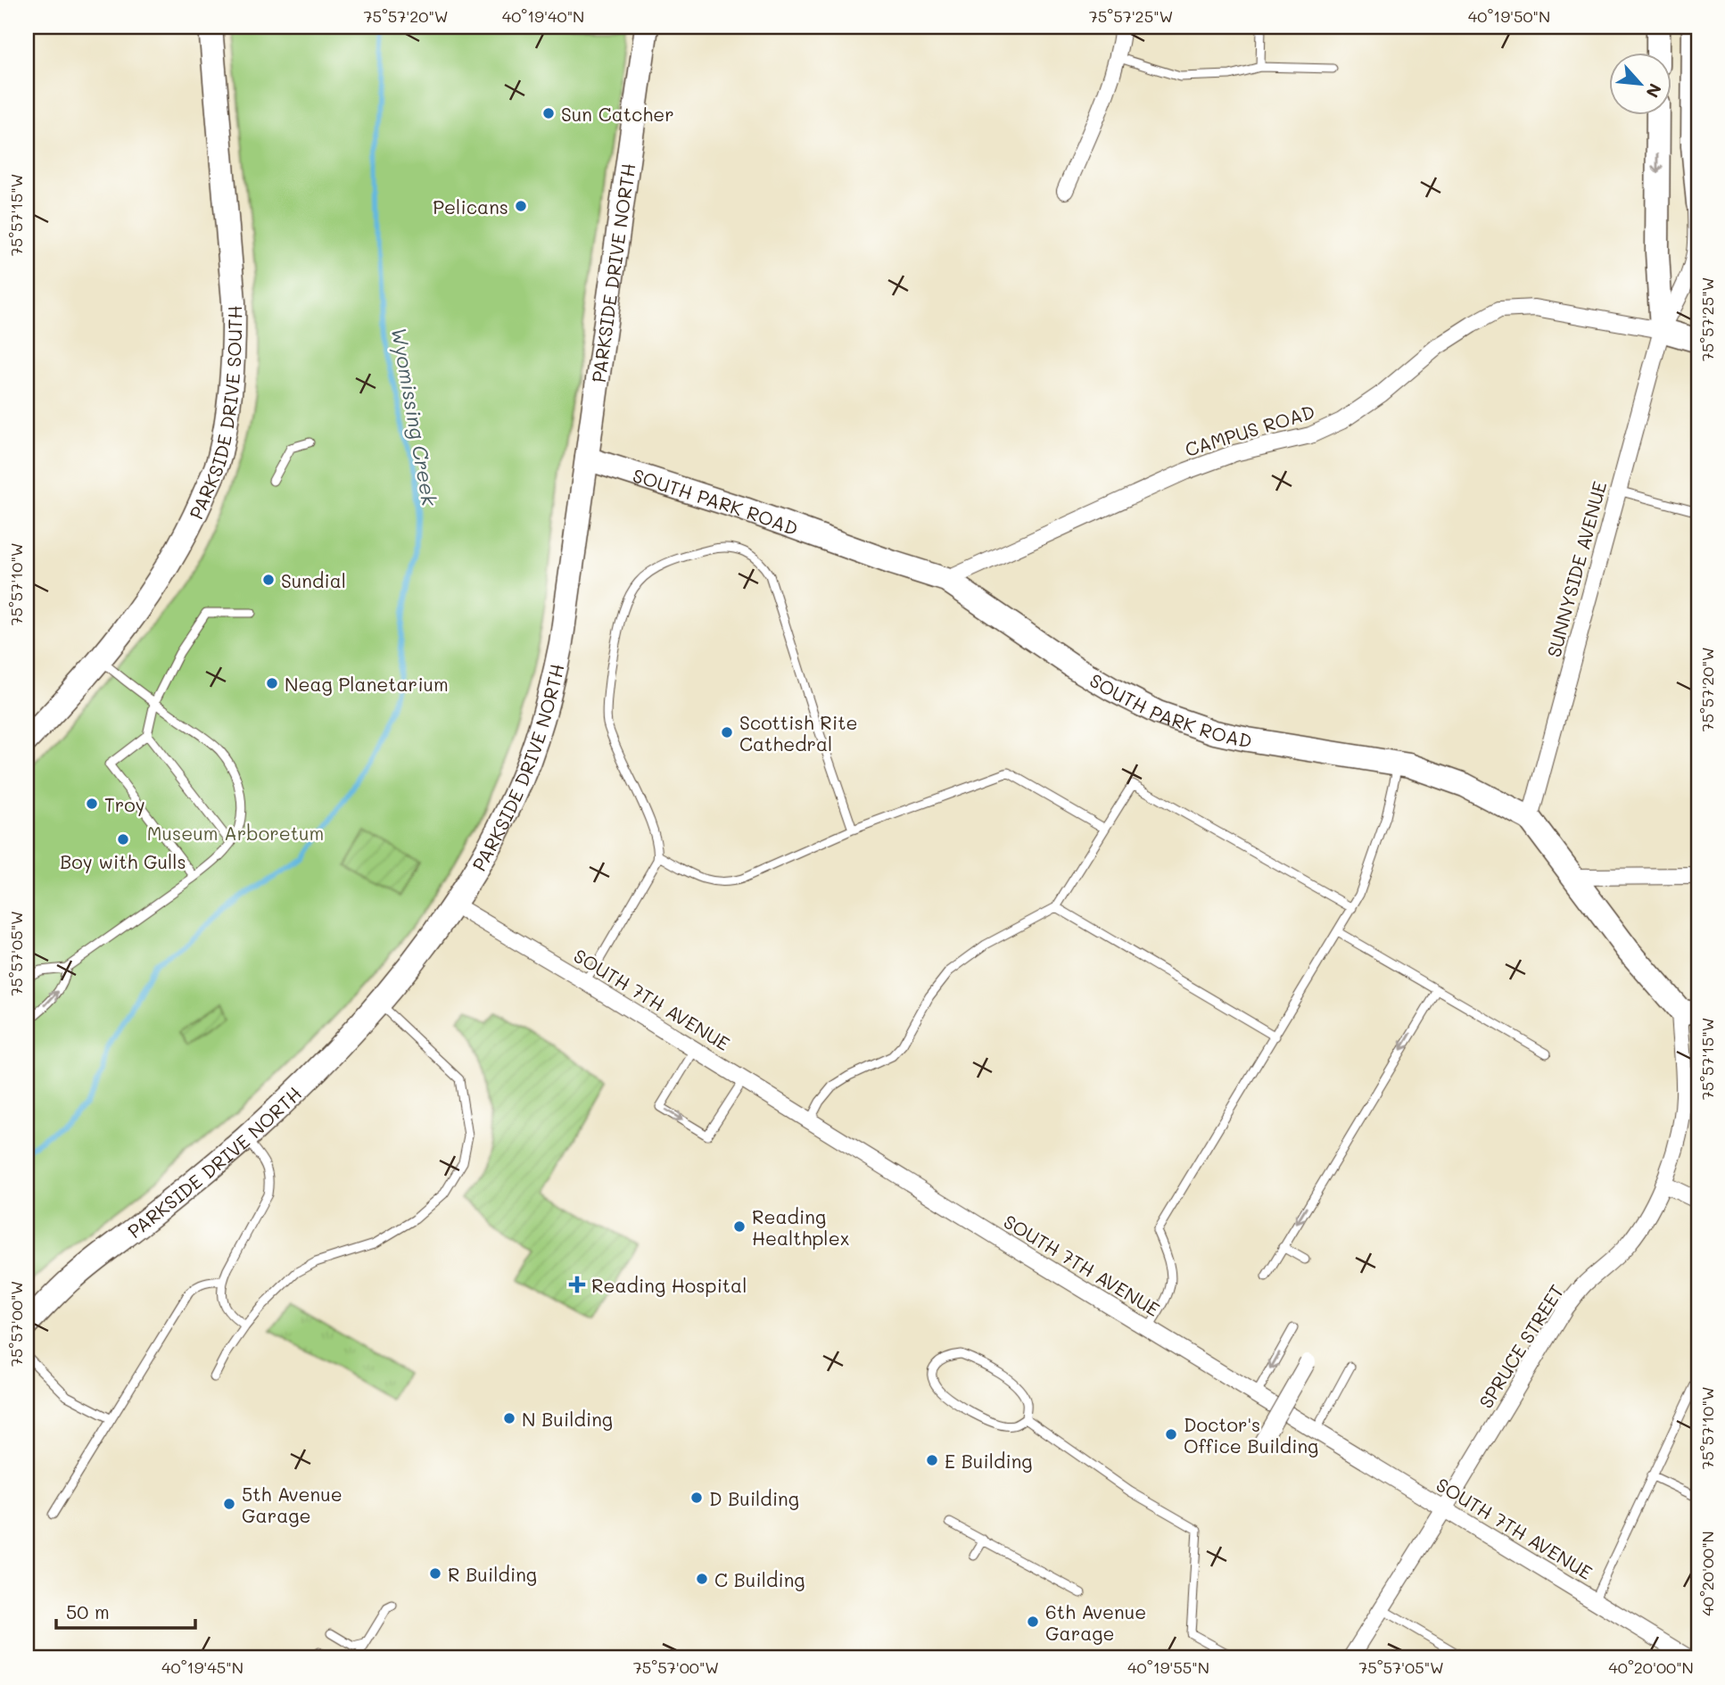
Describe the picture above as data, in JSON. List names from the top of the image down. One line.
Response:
{"streets":{"street":["PARKSIDE DRIVE NORTH","PARKSIDE DRIVE SOUTH","CAMPUS ROAD","SOUTH PARK ROAD","SUNNYSIDE AVENUE","SOUTH 7TH AVENUE","SPRUCE STREET"]},"crossings":[["PARKSIDE DRIVE NORTH","SOUTH PARK ROAD"],["PARKSIDE DRIVE NORTH","SOUTH 7TH AVENUE"],["CAMPUS ROAD","SOUTH PARK ROAD"],["CAMPUS ROAD","SUNNYSIDE AVENUE"],["SOUTH PARK ROAD","SUNNYSIDE AVENUE"],["SOUTH PARK ROAD","SPRUCE STREET"],["SOUTH 7TH AVENUE","SPRUCE STREET"]],"water":["Wyomissing Creek"],"parks":["Museum Arboretum"],"places":{"other":["Sun Catcher","Pelicans","Sundial","Neag Planetarium","Scottish Rite Cathedral","Troy","Boy with Gulls","Reading Healthplex","N Building","Doctor's Office Building","E Building","D Building","5th Avenue Garage","R Building","C Building","6th Avenue Garage"],"health":["Reading Hospital"]},"scale_bar":"50 m","north":"bottom right","coordinates":["75°57'20\"W","40°19'40\"N","75°57'25\"W","40°19'50\"N","75°57'15\"W","75°57'10\"W","75°57'05\"W","75°57'00\"W","40°20'00\"N","40°19'45\"N","40°19'55\"N"]}
